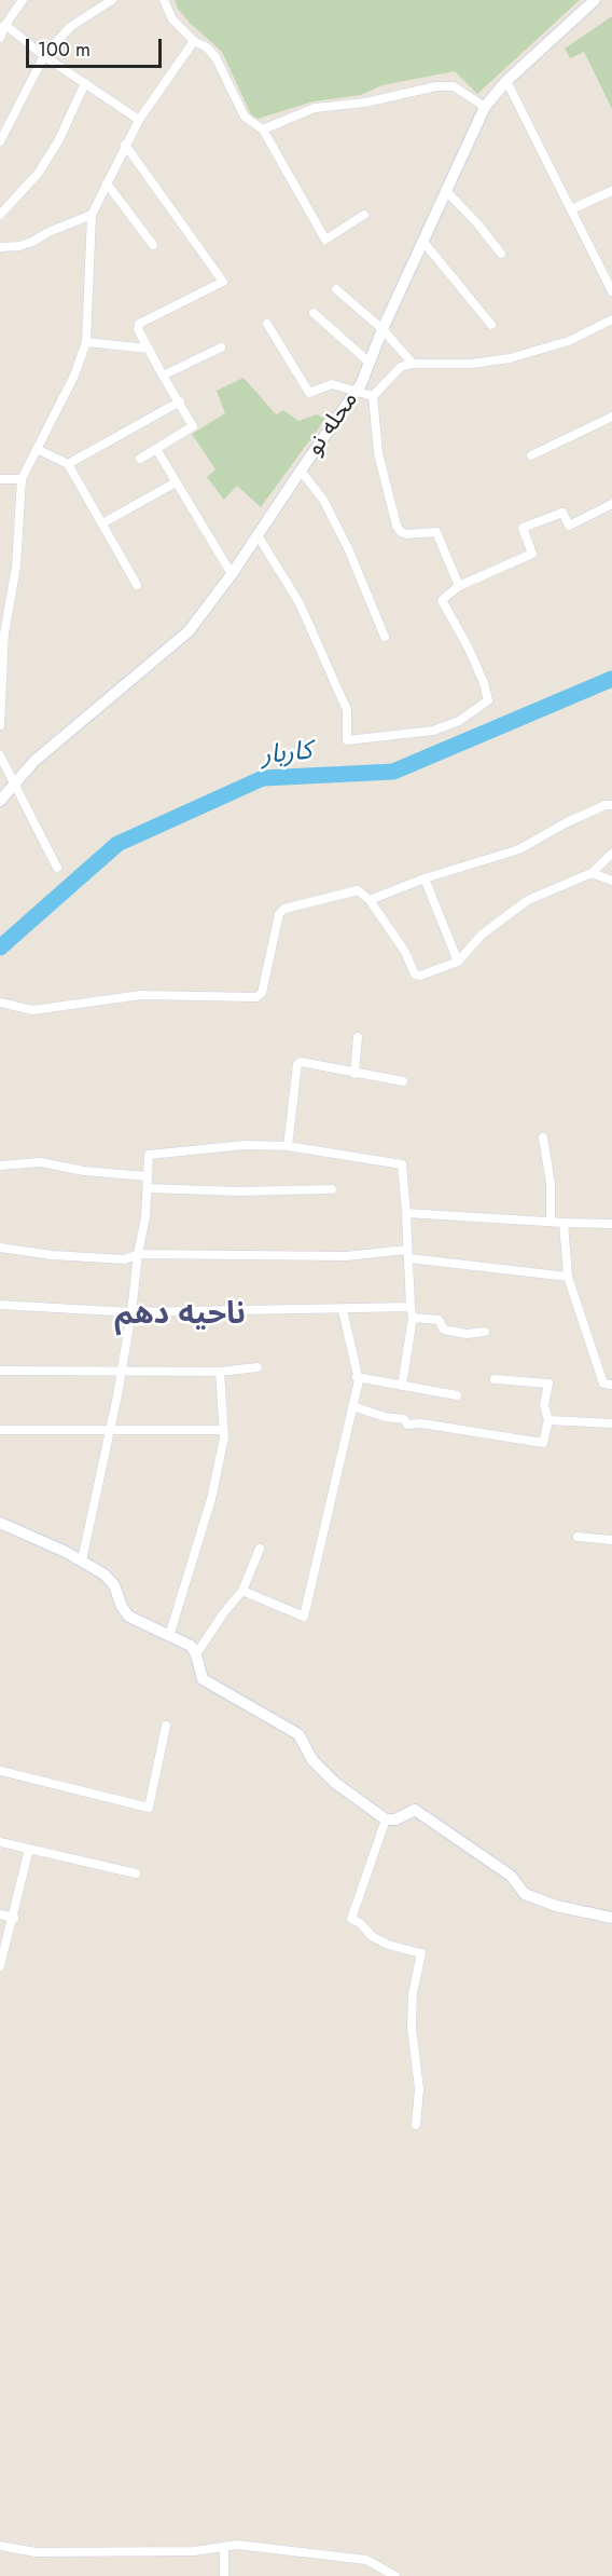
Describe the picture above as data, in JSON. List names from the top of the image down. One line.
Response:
{"streets":{"street":["محله نو"]},"districts":["ناحیه دهم"],"water":["کاربار"],"scale_bar":"100 m"}
